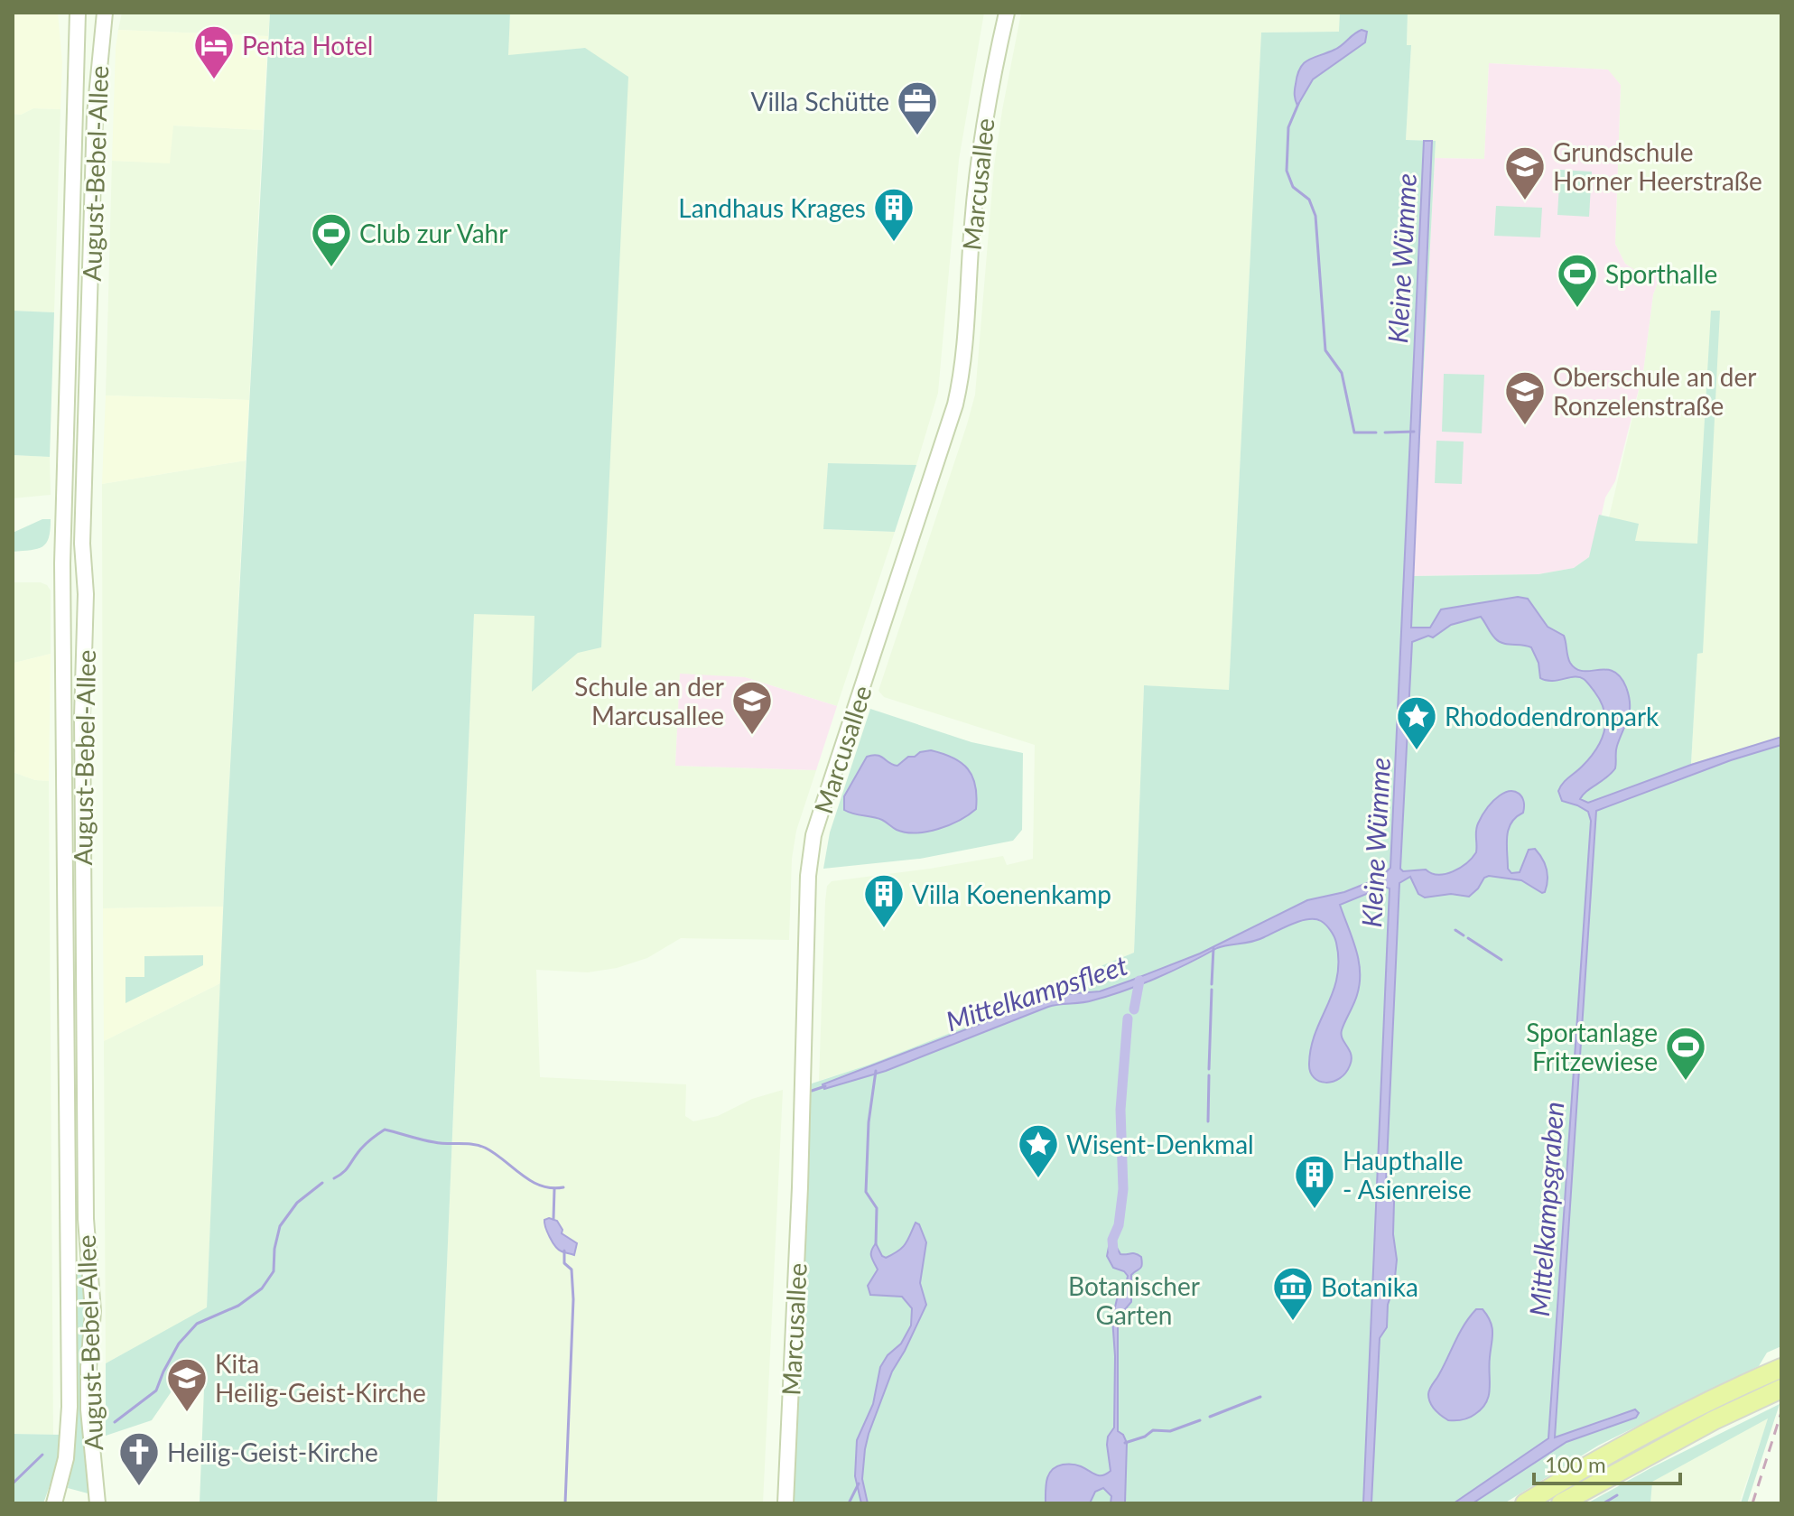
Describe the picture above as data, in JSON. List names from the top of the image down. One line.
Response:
{"streets":{"street":["August-Bebel-Allee","Marcusallee"]},"water":["Kleine Wümme","Mittelkampsfleet","Mittelkampsgraben"],"parks":["Botanischer Garten"],"places":{"hotel":["Penta Hotel"],"office":["Villa Schütte"],"school or university":["Grundschule Horner Heerstraße","Oberschule an der Ronzelenstraße","Schule an der Marcusallee","Kita Heilig-Geist-Kirche"],"building":["Landhaus Krages","Villa Koenenkamp","Haupthalle - Asienreise"],"sports":["Club zur Vahr","Sporthalle","Sportanlage Fritzewiese"],"place":["Rhododendronpark","Wisent-Denkmal"],"museum":["Botanika"],"church":["Heilig-Geist-Kirche"]},"scale_bar":"100 m"}
